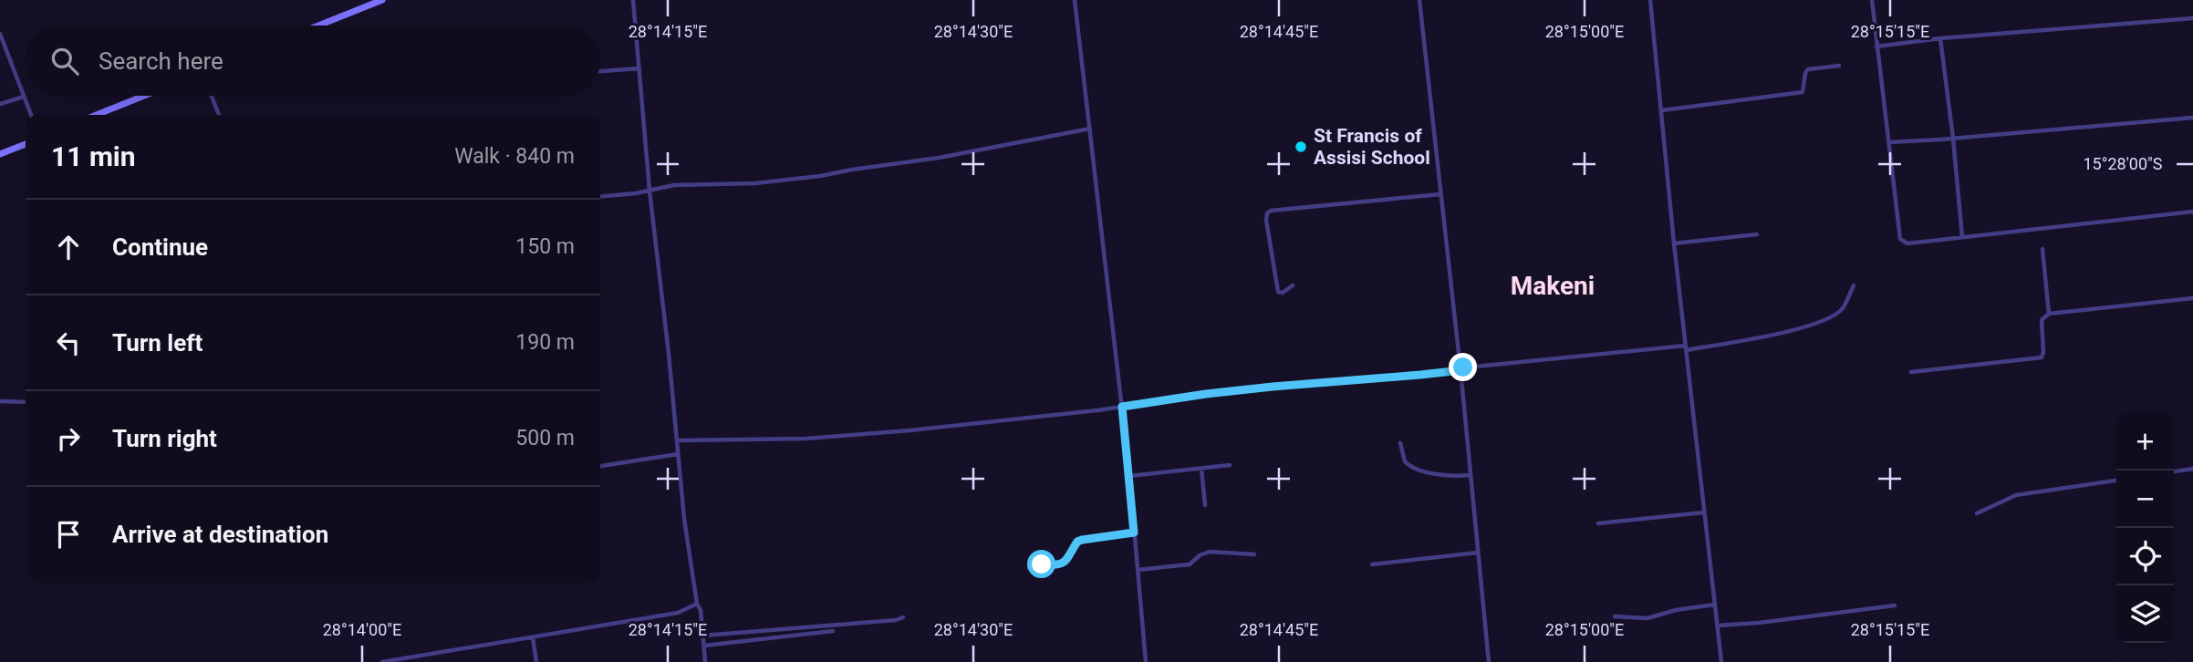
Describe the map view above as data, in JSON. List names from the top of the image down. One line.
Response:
{"districts":["Makeni"],"places":["St Francis of Assisi School"],"page":{"search":"Search here","heading":["11 min","Walk · 840 m"],"list":[["Continue","150 m"],["Turn left","190 m"],["Turn right","500 m"],"Arrive at destination"],"map_buttons":["+","−"]},"coordinates":["28°14'15\"E","28°14'30\"E","28°14'45\"E","28°15'00\"E","28°15'15\"E","15°28'00\"S","28°14'00\"E"]}
